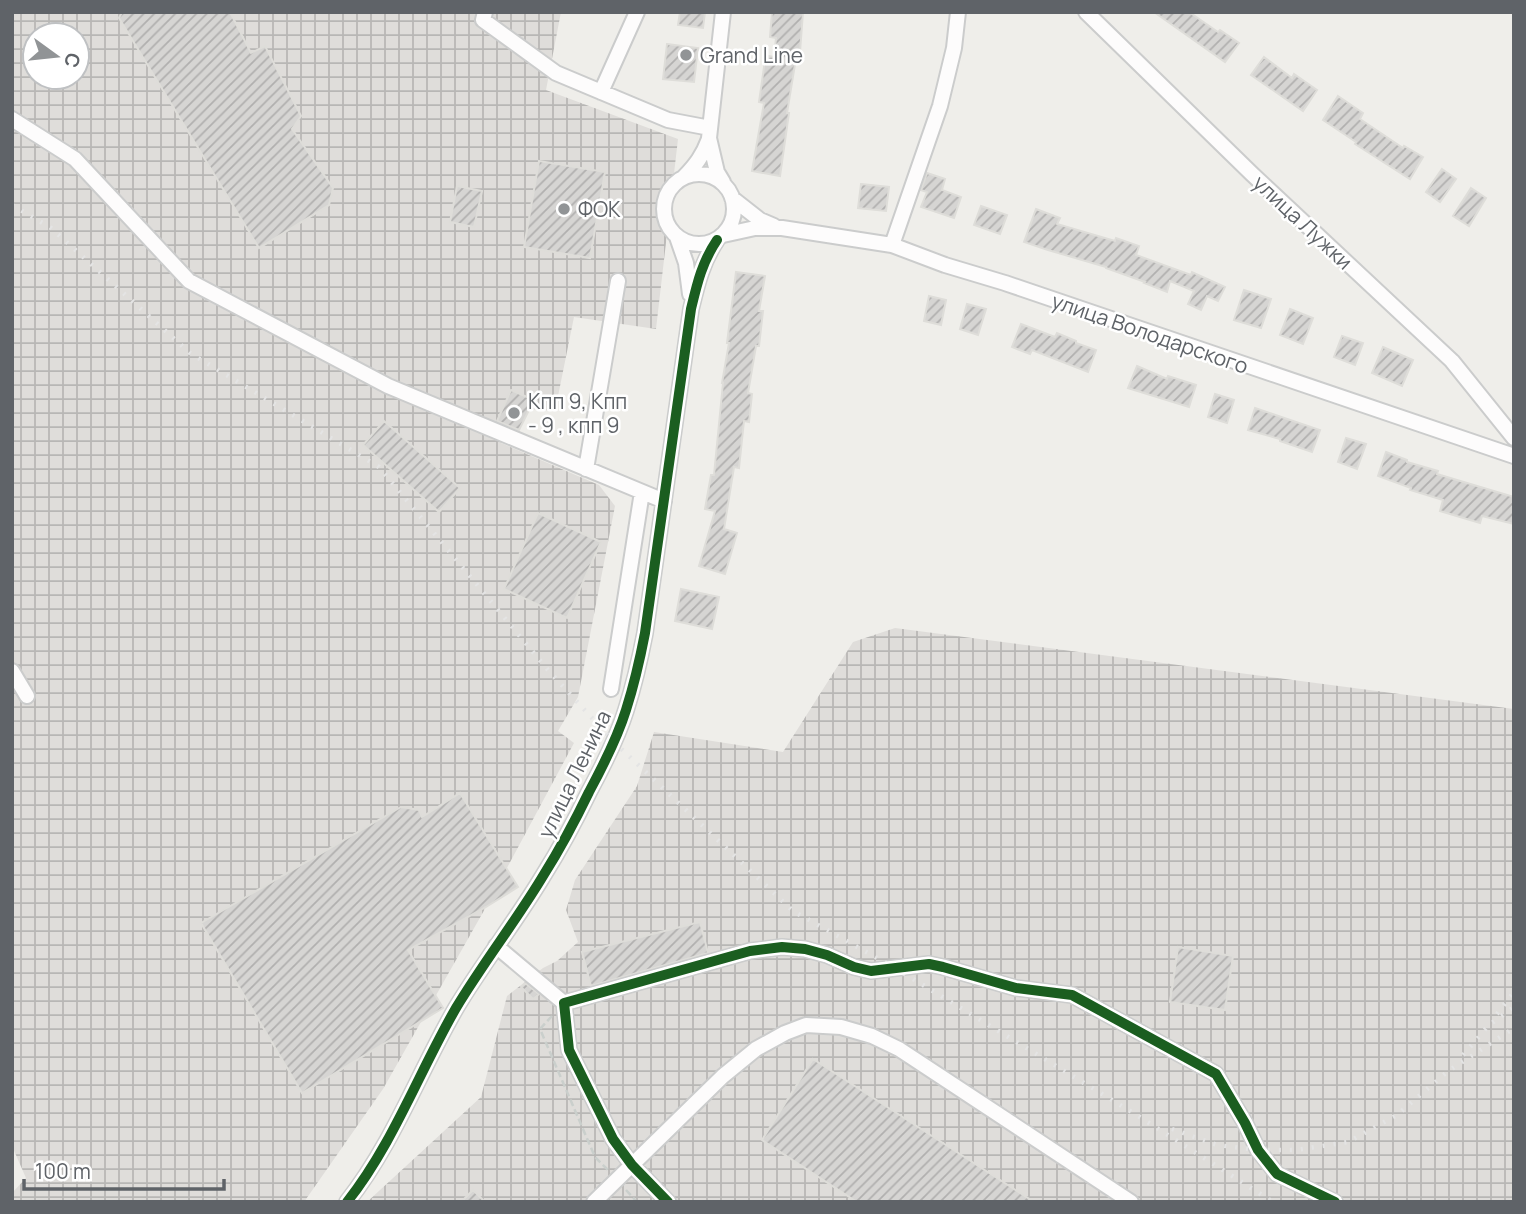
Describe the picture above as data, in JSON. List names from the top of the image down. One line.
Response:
{"streets":{"street":["улица Лужки","улица Володарского","улица Ленина"]},"places":["Grand Line","ФОК","Кпп 9, Кпп - 9 , кпп 9"],"scale_bar":"100 m","north":"right"}
